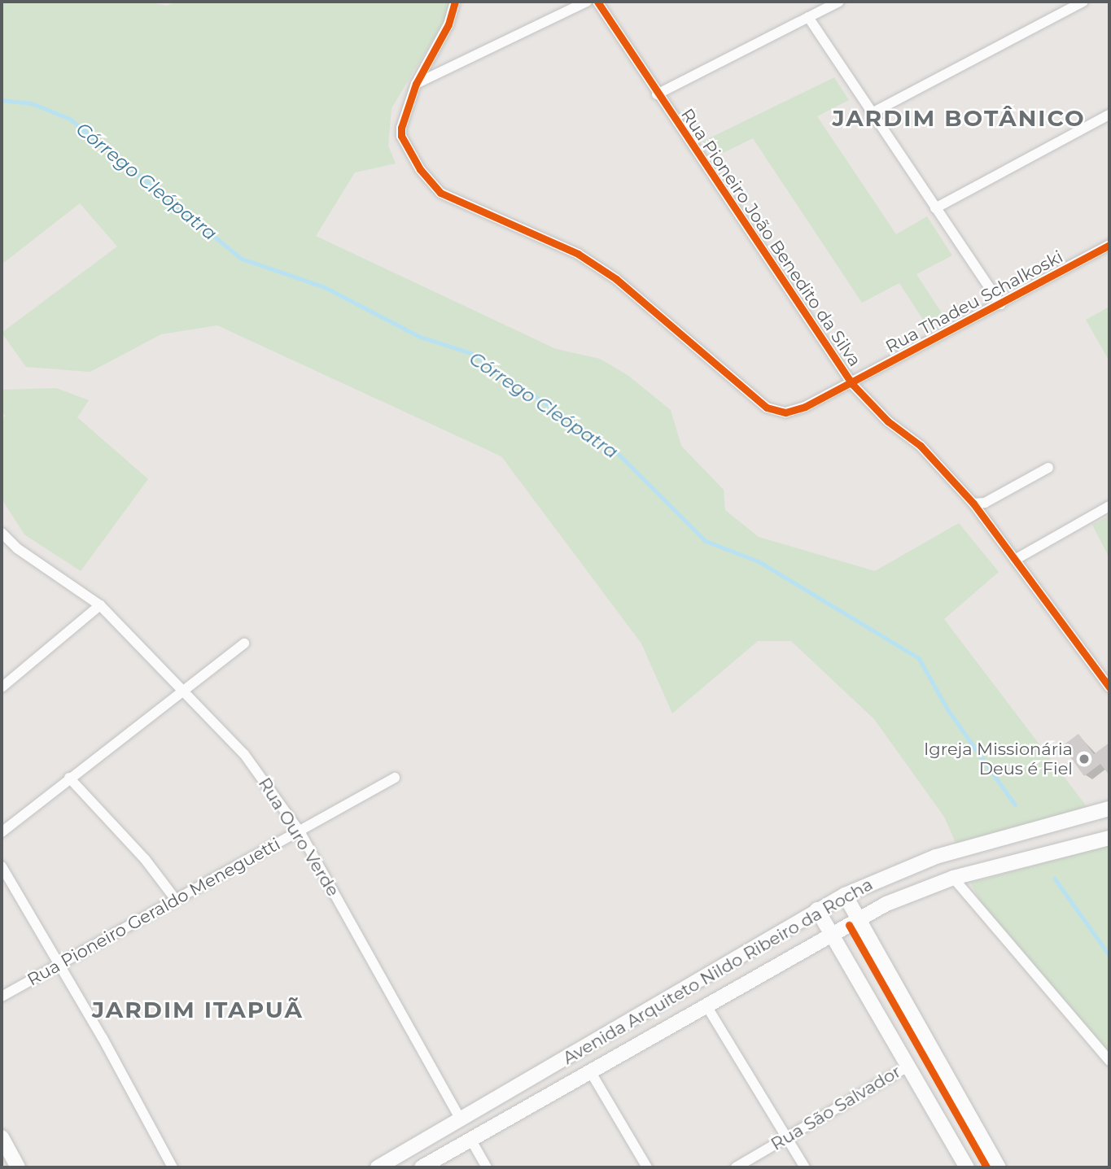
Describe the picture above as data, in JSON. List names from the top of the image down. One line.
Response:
{"streets":{"main road":["Avenida Arquiteto Nildo Ribeiro da Rocha"],"street":["Rua Pioneiro João Benedito da Silva","Rua Thadeu Schalkoski","Rua Ouro Verde","Rua Pioneiro Geraldo Meneguetti","Rua São Salvador"]},"crossings":[["Rua Pioneiro João Benedito da Silva","Rua Thadeu Schalkoski"],["Rua Ouro Verde","Rua Pioneiro Geraldo Meneguetti"],["Rua Ouro Verde","Avenida Arquiteto Nildo Ribeiro da Rocha"]],"districts":["JARDIM BOTÂNICO","JARDIM ITAPUÃ"],"water":["Córrego Cleópatra"],"places":["Igreja Missionária Deus é Fiel"]}
